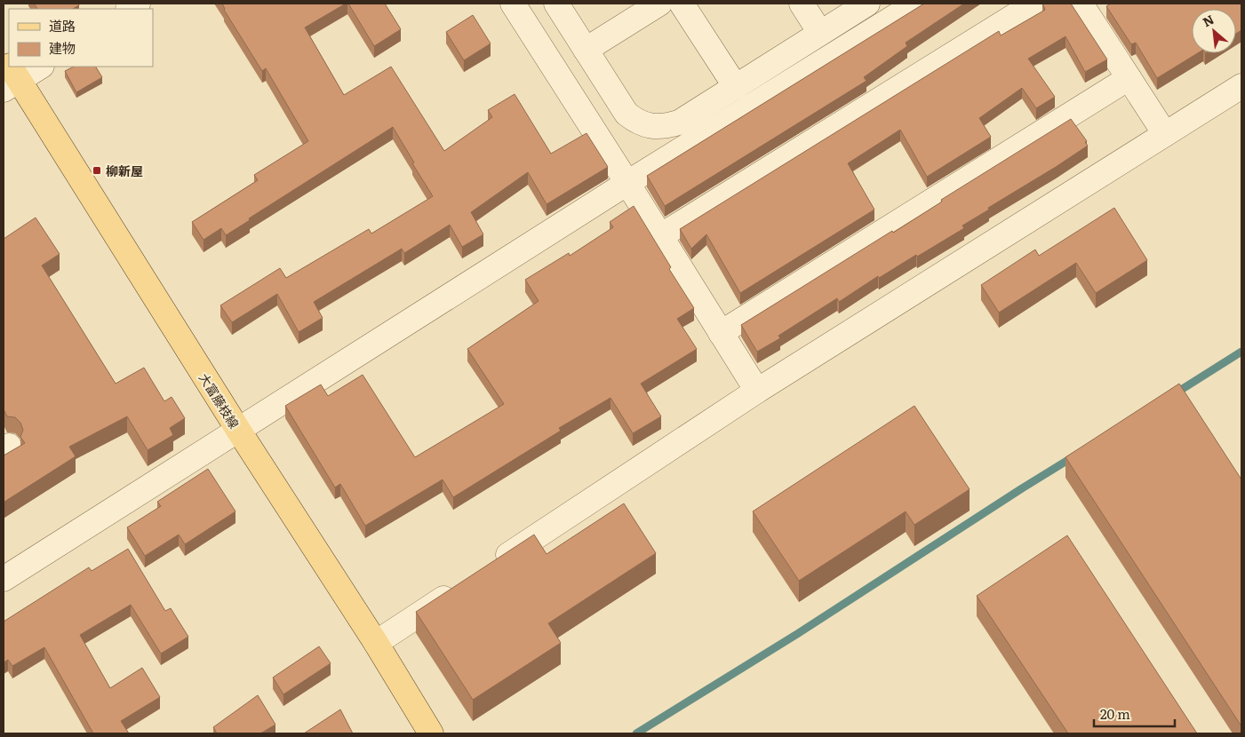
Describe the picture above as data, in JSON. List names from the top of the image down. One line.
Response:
{"streets":{"main road":["大富藤枝線"]},"places":{"transit":["柳新屋"]},"legend":["道路","建物"],"scale_bar":"20 m","north":"top left"}
